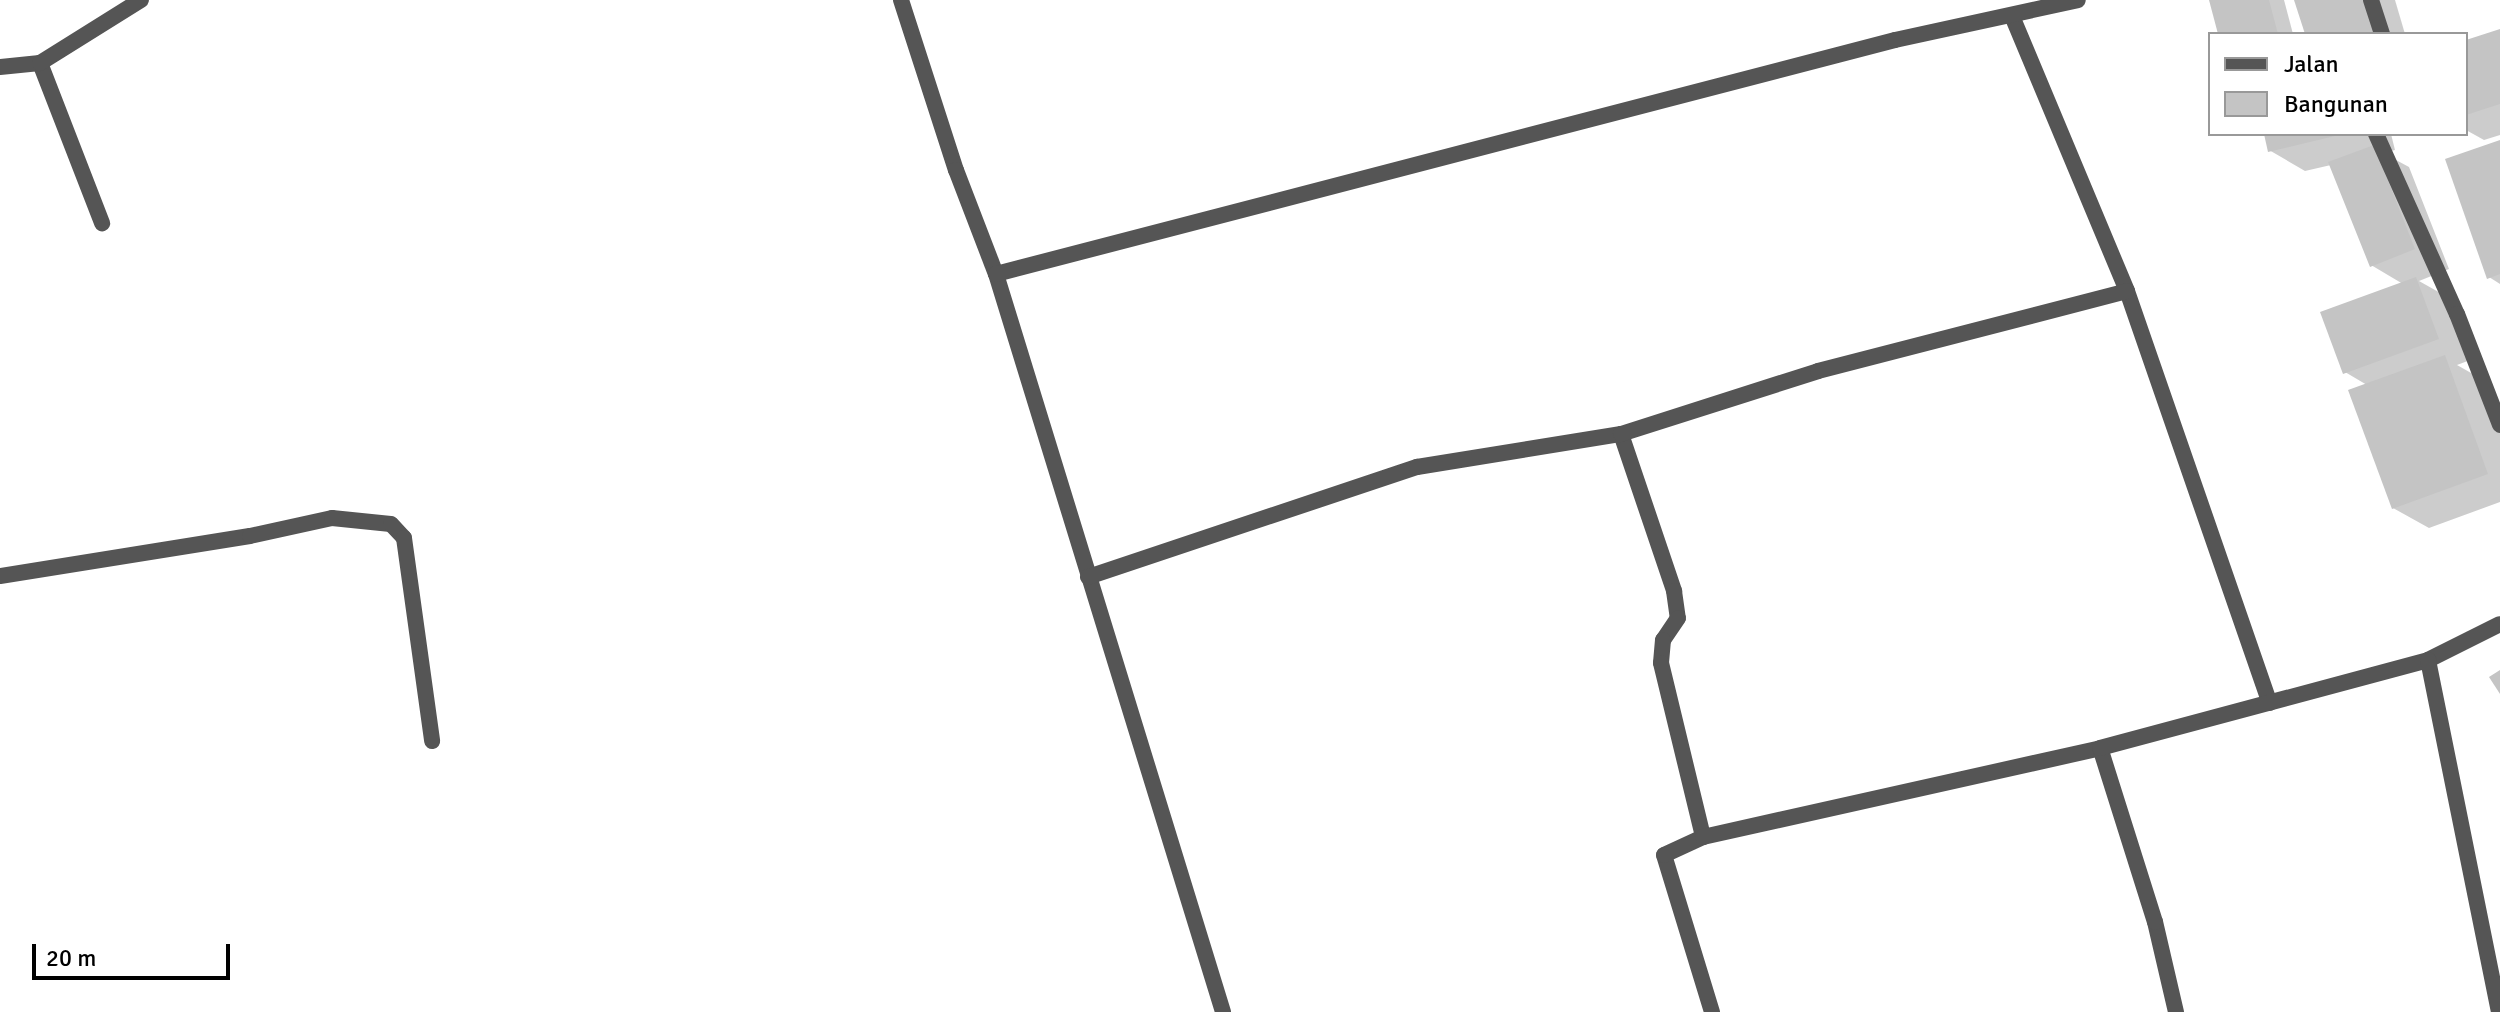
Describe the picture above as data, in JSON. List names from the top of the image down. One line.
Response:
{"legend":["Jalan","Bangunan"],"scale_bar":"20 m"}
